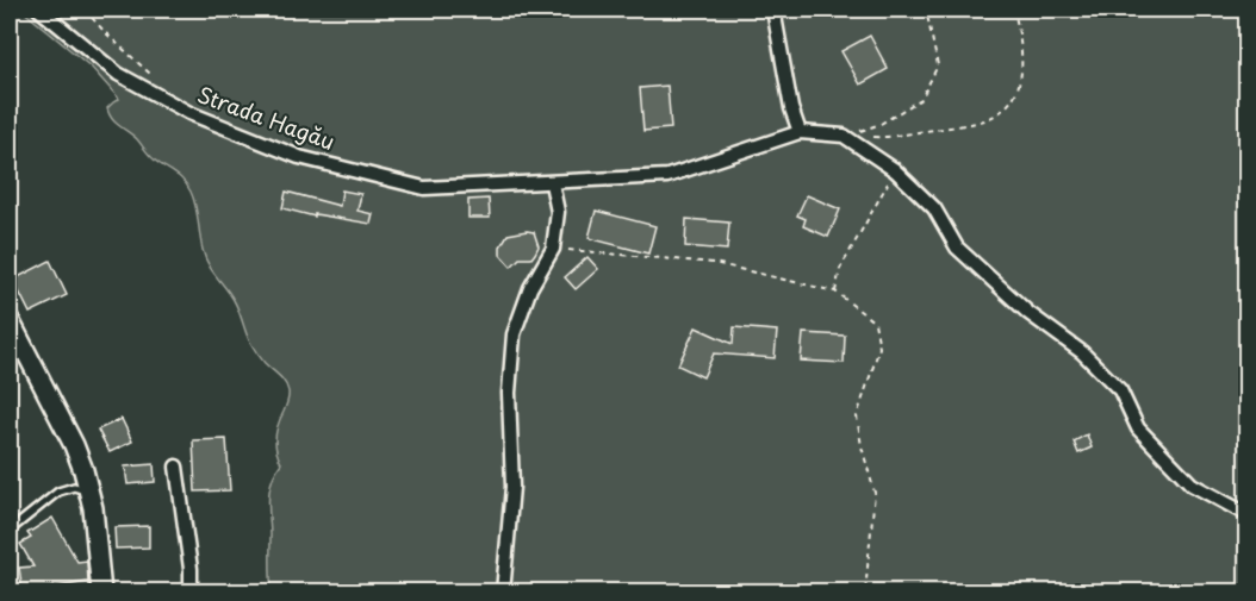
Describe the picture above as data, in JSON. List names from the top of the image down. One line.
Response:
{"streets":{"street":["Strada Hagău"]}}
